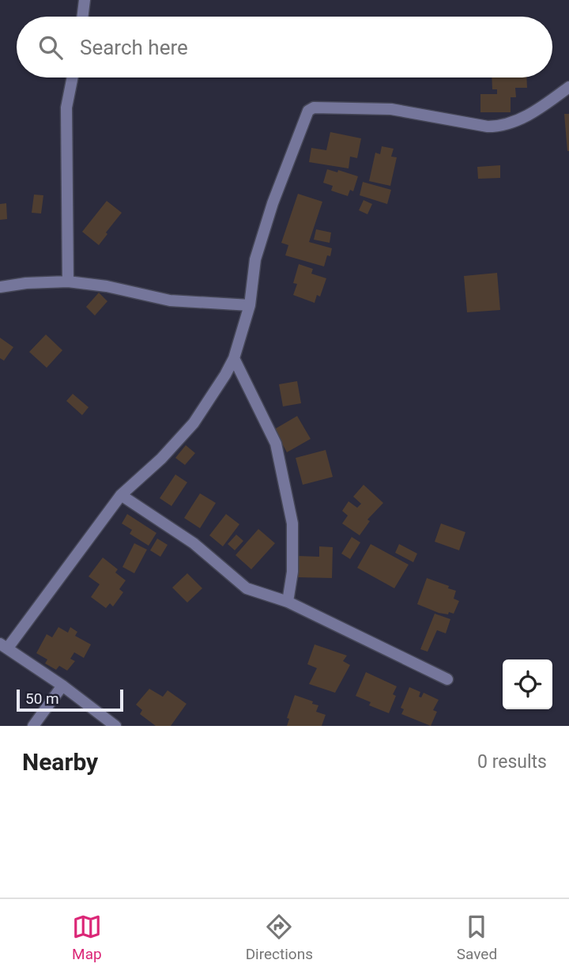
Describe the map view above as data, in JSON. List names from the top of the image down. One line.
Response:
{"scale_bar":"50 m","page":{"search":"Search here","scale":"50 m","heading":["Nearby","0 results"],"nav":["Map","Directions","Saved"]}}
